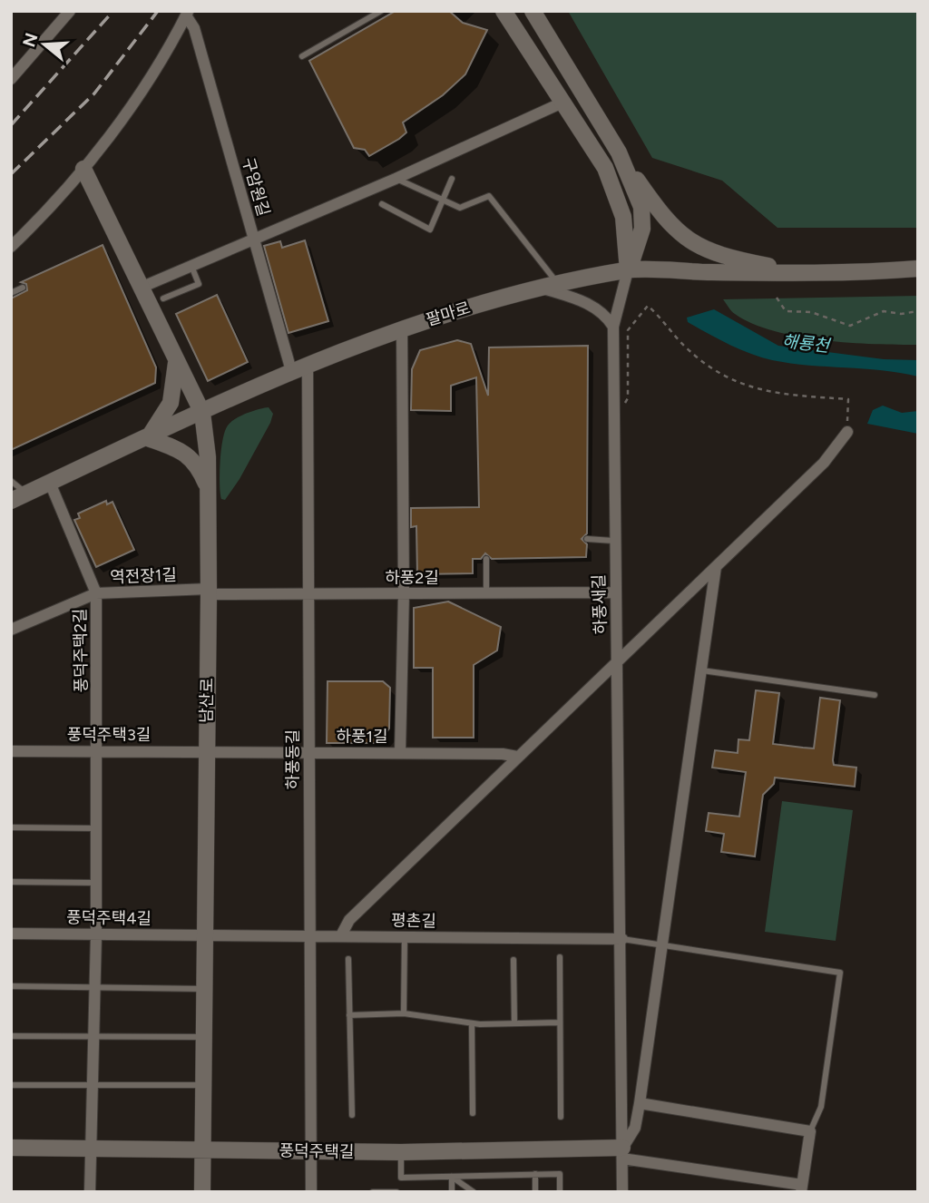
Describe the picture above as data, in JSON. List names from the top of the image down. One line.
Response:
{"streets":{"street":["구암원길","팔마로","역전장1길","하풍2길","하풍새길","풍덕주택2길","남산로","풍덕주택3길","하풍1길","하풍동길","풍덕주택4길","평촌길","풍덕주택길"]},"crossings":[["구암원길","팔마로"],["팔마로","하풍새길"],["팔마로","풍덕주택2길"],["팔마로","남산로"],["팔마로","하풍동길"],["역전장1길","하풍2길"],["역전장1길","풍덕주택2길"],["역전장1길","남산로"],["하풍2길","하풍새길"],["하풍2길","남산로"],["하풍2길","하풍동길"],["하풍새길","평촌길"],["하풍새길","풍덕주택길"],["풍덕주택2길","풍덕주택3길"],["풍덕주택2길","풍덕주택4길"],["풍덕주택2길","풍덕주택길"],["남산로","풍덕주택3길"],["남산로","하풍1길"],["남산로","풍덕주택4길"],["남산로","평촌길"],["남산로","풍덕주택길"],["풍덕주택3길","하풍1길"],["하풍1길","하풍동길"],["하풍동길","평촌길"],["하풍동길","풍덕주택길"],["풍덕주택4길","평촌길"]],"water":["해룡천"],"north":"left"}
